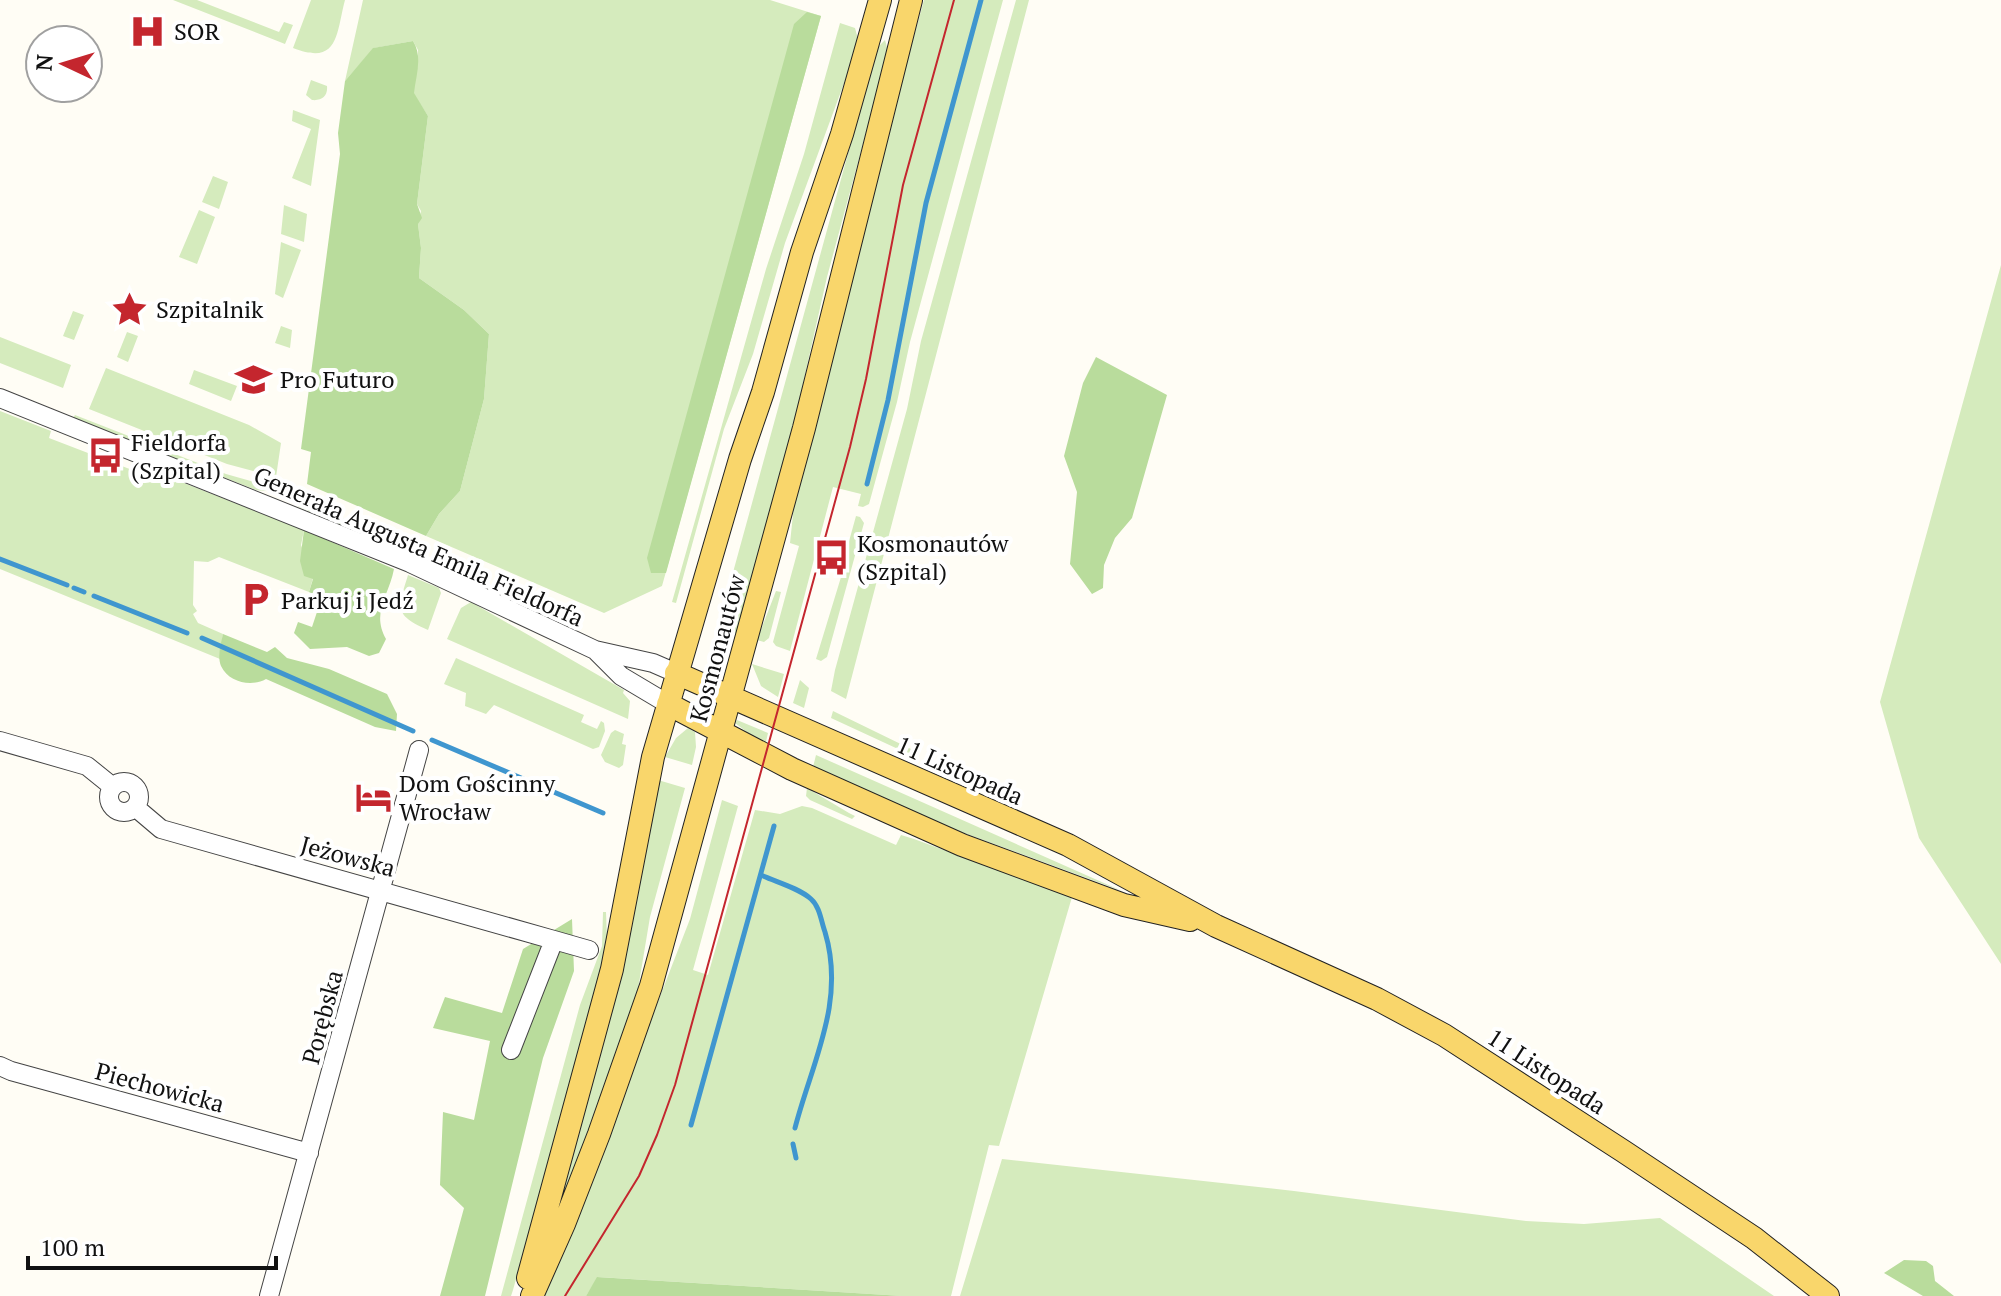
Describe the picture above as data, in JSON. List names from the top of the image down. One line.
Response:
{"streets":{"main road":["Kosmonautów","11 Listopada"],"street":["Generała Augusta Emila Fieldorfa","Jeżowska","Porębska","Piechowicka"]},"crossings":[["Generała Augusta Emila Fieldorfa","Kosmonautów"],["Generała Augusta Emila Fieldorfa","11 Listopada"],["Kosmonautów","11 Listopada"],["Jeżowska","Porębska"],["Porębska","Piechowicka"]],"places":{"hospital":["SOR"],"place":["Szpitalnik"],"school or university":["Pro Futuro"],"bus stop":["Fieldorfa (Szpital)","Kosmonautów (Szpital)"],"parking":["Parkuj i Jedź"],"hotel":["Dom Gościnny Wrocław"]},"scale_bar":"100 m","north":"left"}
